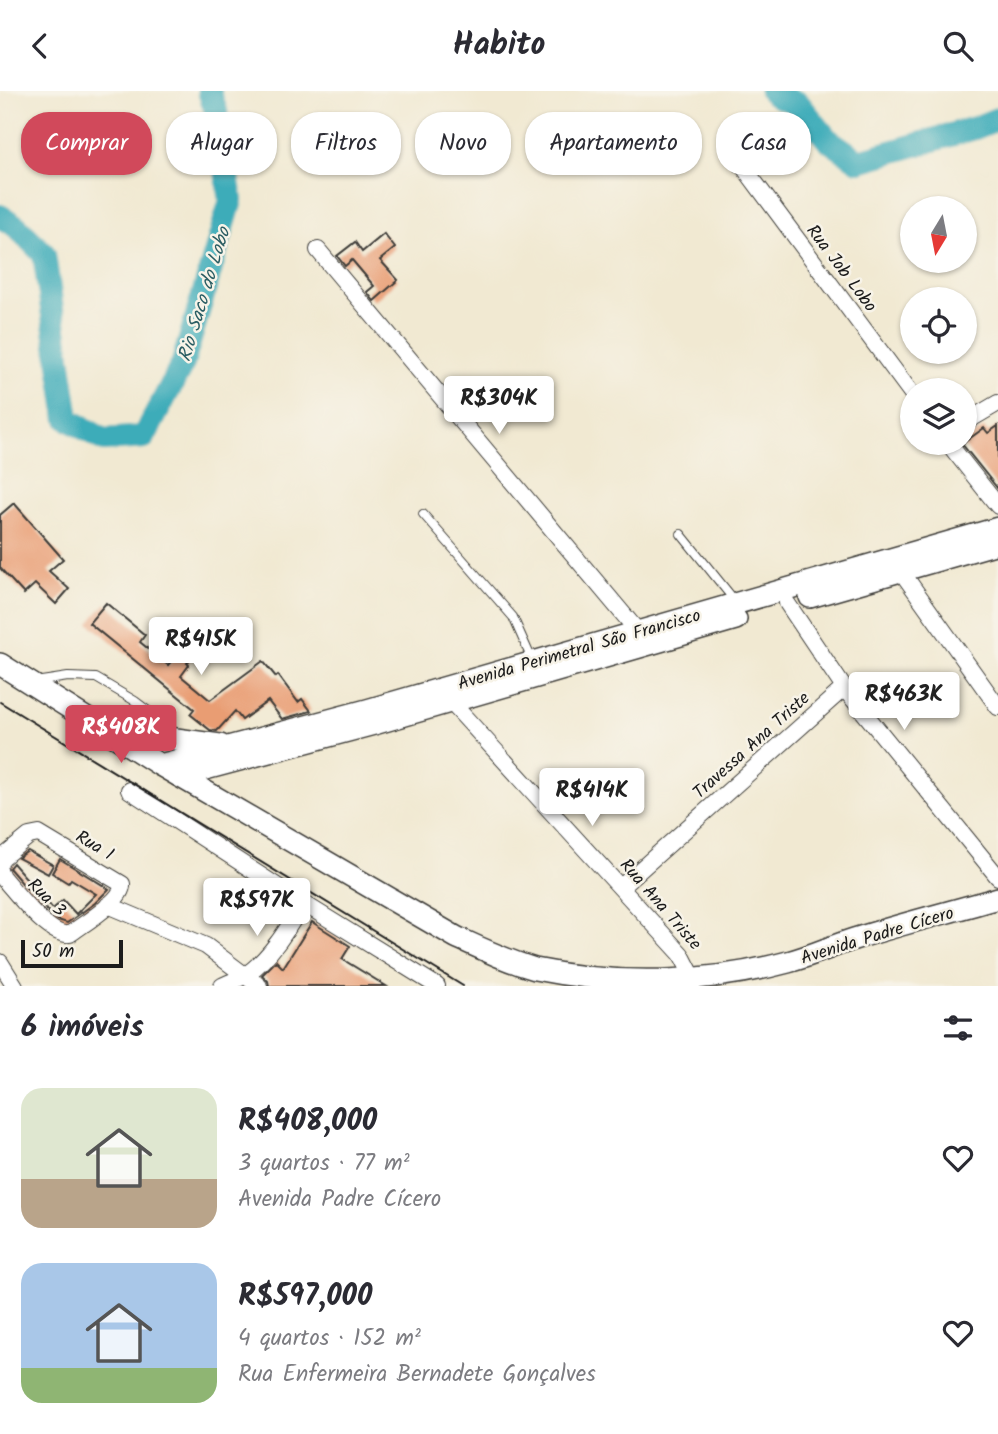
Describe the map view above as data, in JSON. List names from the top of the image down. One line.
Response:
{"streets":{"main road":["Avenida Perimetral São Francisco","Avenida Padre Cícero"],"street":["Rua Job Lobo","Travessa Ana Triste","Rua 1","Rua 3","Rua Ana Triste"]},"crossings":[["Avenida Perimetral São Francisco","Rua Ana Triste"],["Avenida Perimetral São Francisco","Avenida Padre Cícero"],["Travessa Ana Triste","Rua Ana Triste"],["Rua 1","Rua 3"],["Rua Ana Triste","Avenida Padre Cícero"]],"water":["Rio Saco do Lobo"],"scale_bar":"50 m","north":"bottom","page":{"header":"Habito","chip":["Comprar","Alugar","Filtros","Novo","Apartamento","Casa"],"price":["R$304K","R$415K","R$463K","R$408K","R$414K","R$597K"],"scale":"50 m","heading":"6 imóveis","list":[{"name":"R$408,000","note":"3 quartos · 77 m² · Avenida Padre Cícero"},{"name":"R$597,000","note":"4 quartos · 152 m² · Rua Enfermeira Bernadete Gonçalves"}]}}
